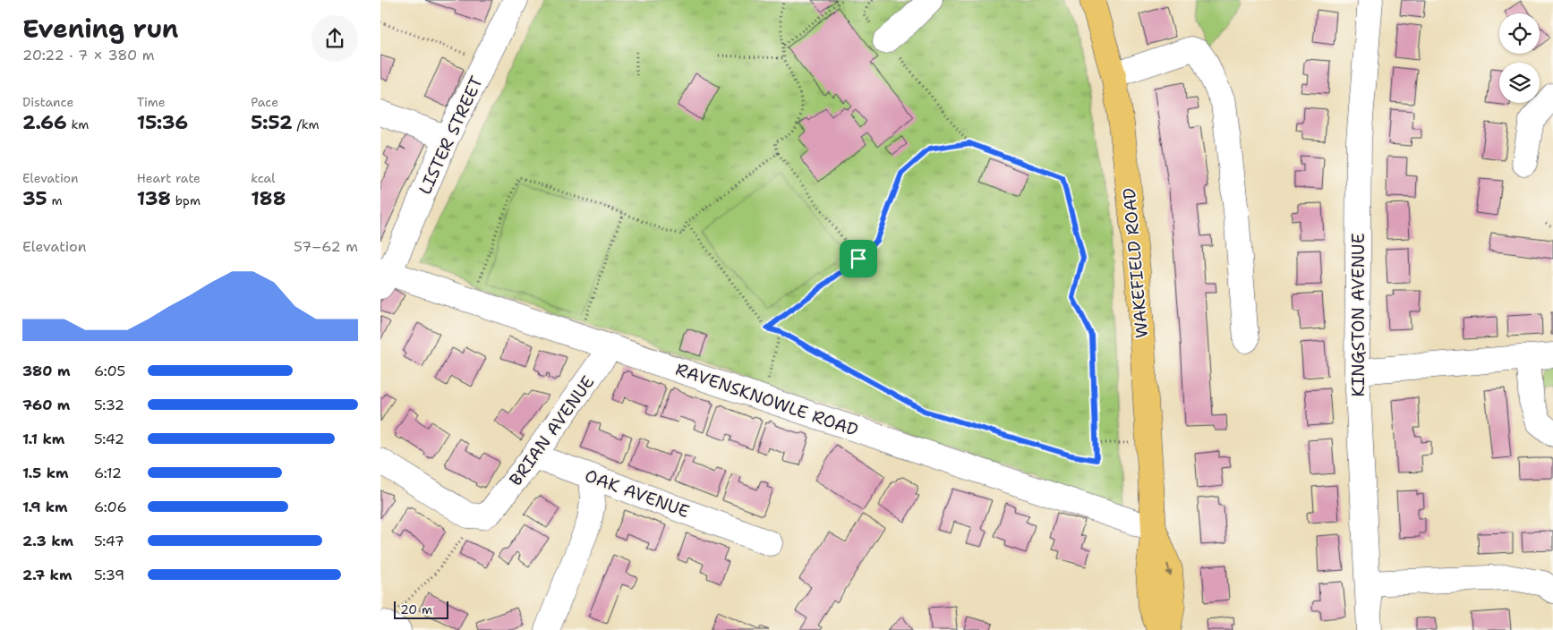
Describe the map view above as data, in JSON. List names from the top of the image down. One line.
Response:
{"streets":{"highway":["WAKEFIELD ROAD"],"street":["LISTER STREET","KINGSTON AVENUE","RAVENSKNOWLE ROAD","BRIAN AVENUE","OAK AVENUE"]},"crossings":[["LISTER STREET","RAVENSKNOWLE ROAD"],["WAKEFIELD ROAD","RAVENSKNOWLE ROAD"],["RAVENSKNOWLE ROAD","BRIAN AVENUE"],["BRIAN AVENUE","OAK AVENUE"]],"scale_bar":"20 m","page":{"heading":["Evening run","20:22 · 7 × 380 m"],"stats":[["Distance","2.66 km"],["Time","15:36"],["Pace","5:52 /km"],["Elevation","35 m"],["Heart rate","138 bpm"],["kcal","188"]],"chart":["Elevation","57–62 m"],"list":[{"name":"380 m","note":"6:05"},{"name":"760 m","note":"5:32"},{"name":"1.1 km","note":"5:42"},{"name":"1.5 km","note":"6:12"},{"name":"1.9 km","note":"6:06"},{"name":"2.3 km","note":"5:47"},{"name":"2.7 km","note":"5:39"}],"scale":"20 m"}}
